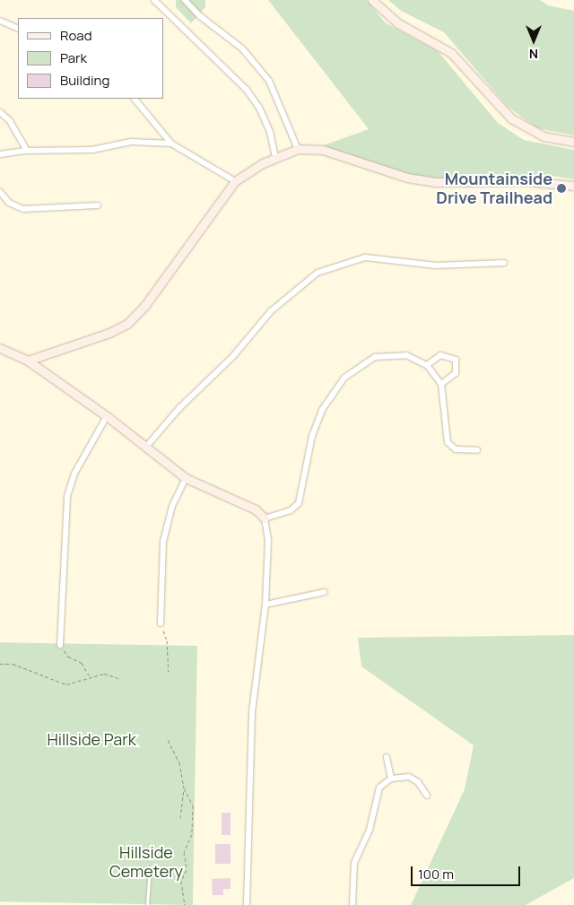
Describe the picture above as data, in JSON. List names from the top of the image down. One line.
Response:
{"parks":["Hillside Park","Hillside Cemetery"],"places":["Mountainside Drive Trailhead"],"legend":["Road","Park","Building"],"scale_bar":"100 m","north":"bottom"}
